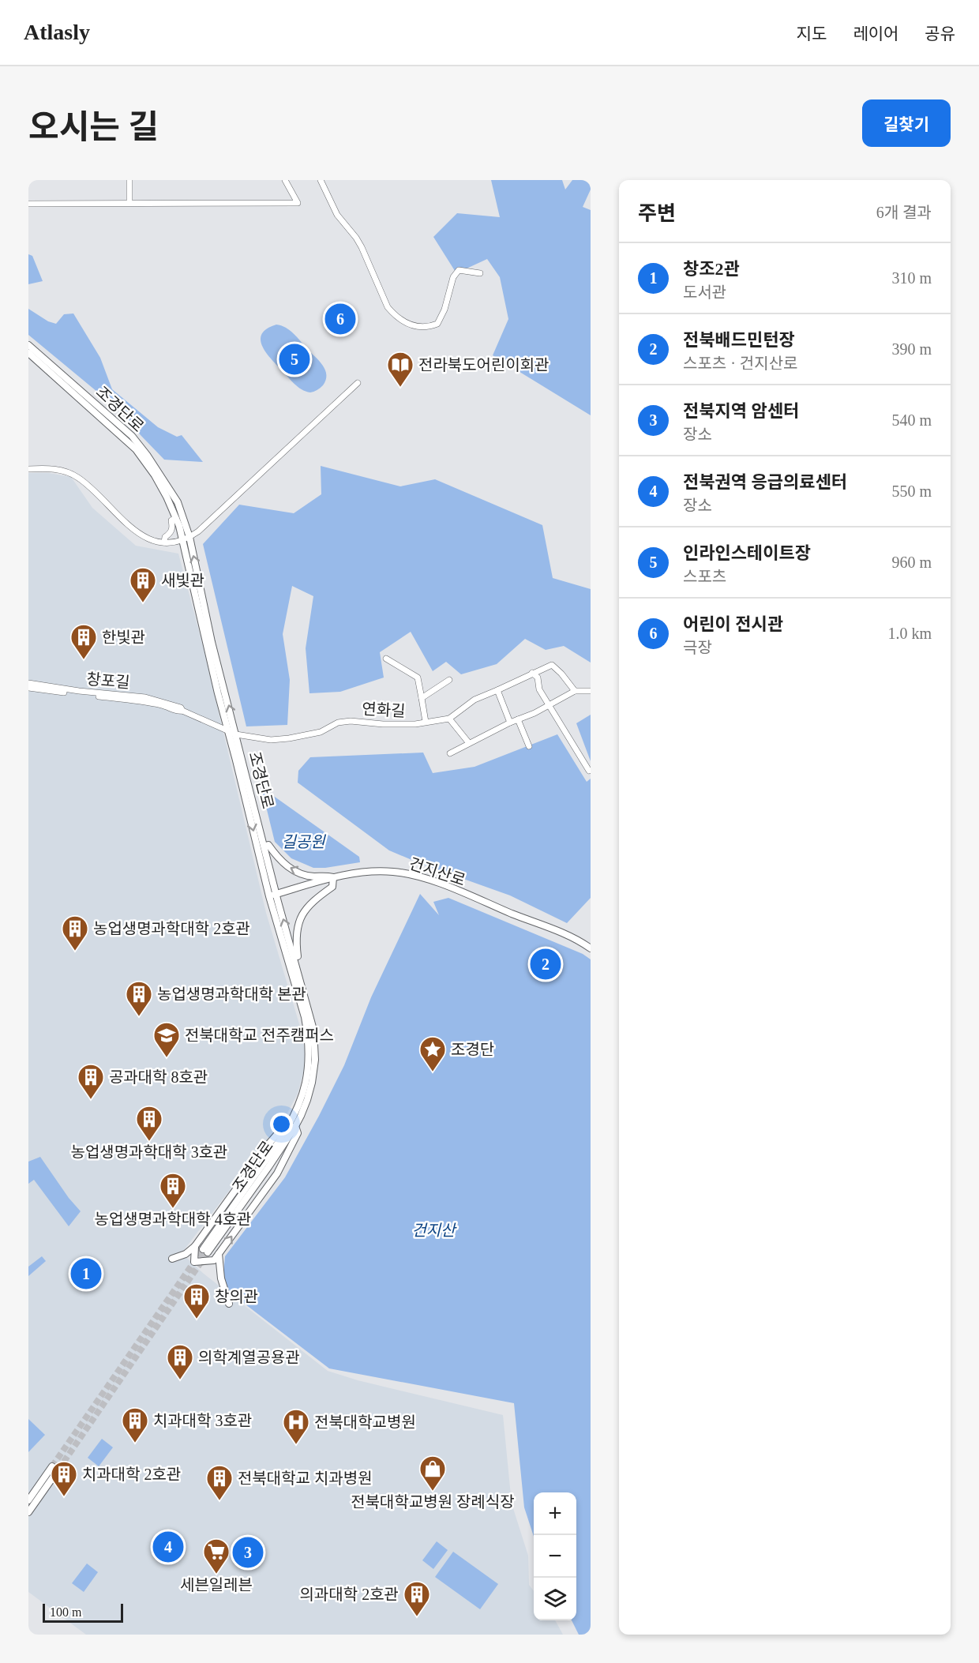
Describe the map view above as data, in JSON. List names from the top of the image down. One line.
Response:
{"streets":{"street":["조경단로","창포길","연화길","건지산로"]},"crossings":[["조경단로","창포길"],["조경단로","연화길"],["조경단로","건지산로"],["창포길","연화길"]],"parks":["길공원","건지산"],"places":{"library":["전라북도어린이회관"],"building":["새빛관","한빛관","농업생명과학대학 2호관","농업생명과학대학 본관","공과대학 8호관","농업생명과학대학 3호관","농업생명과학대학 4호관","창의관","의학계열공용관","치과대학 3호관","치과대학 2호관","전북대학교 치과병원","의과대학 2호관"],"school or university":["전북대학교 전주캠퍼스"],"place":["조경단"],"hospital":["전북대학교병원"],"shop":["전북대학교병원 장례식장"],"supermarket":["세븐일레븐"]},"scale_bar":"100 m","page":{"header":"Atlasly","nav":["지도","레이어","공유"],"title":"오시는 길","buttons":"길찾기","heading":["주변","6개 결과"],"list":[{"mark":"1","name":"창조2관","note":"도서관","value":"310 m"},{"mark":"2","name":"전북배드민턴장","note":"스포츠 · 건지산로","value":"390 m"},{"mark":"3","name":"전북지역 암센터","note":"장소","value":"540 m"},{"mark":"4","name":"전북권역 응급의료센터","note":"장소","value":"550 m"},{"mark":"5","name":"인라인스테이트장","note":"스포츠","value":"960 m"},{"mark":"6","name":"어린이 전시관","note":"극장","value":"1.0 km"}],"pins":["6","5","2","1","4","3"],"map_buttons":["+","−"],"scale":"100 m"}}
